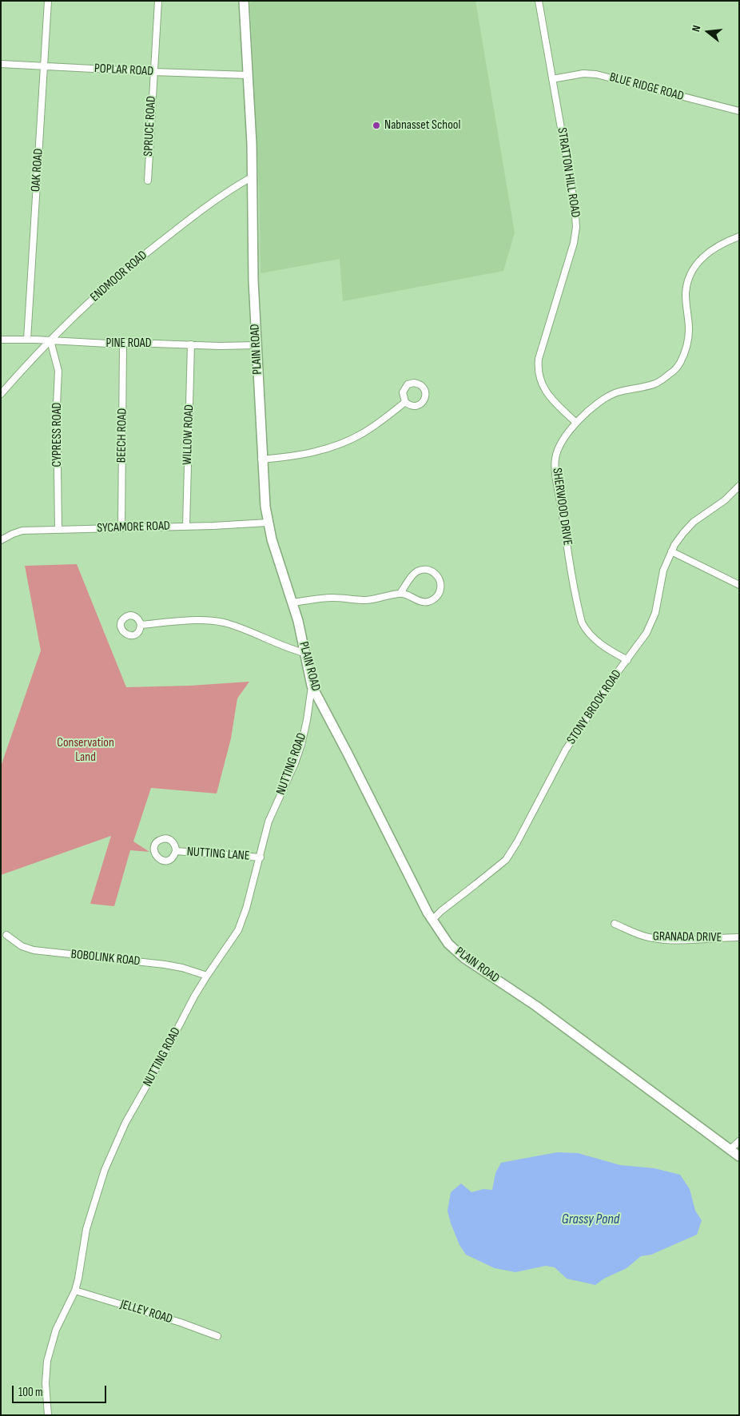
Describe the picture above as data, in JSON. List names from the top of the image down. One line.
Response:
{"streets":{"main road":["PLAIN ROAD"],"street":["POPLAR ROAD","BLUE RIDGE ROAD","SPRUCE ROAD","OAK ROAD","STRATTON HILL ROAD","ENDMOOR ROAD","PINE ROAD","CYPRESS ROAD","WILLOW ROAD","BEECH ROAD","SHERWOOD DRIVE","SYCAMORE ROAD","STONY BROOK ROAD","NUTTING ROAD","NUTTING LANE","GRANADA DRIVE","BOBOLINK ROAD","JELLEY ROAD"]},"crossings":[["POPLAR ROAD","SPRUCE ROAD"],["POPLAR ROAD","OAK ROAD"],["POPLAR ROAD","PLAIN ROAD"],["BLUE RIDGE ROAD","STRATTON HILL ROAD"],["OAK ROAD","PINE ROAD"],["STRATTON HILL ROAD","SHERWOOD DRIVE"],["ENDMOOR ROAD","PINE ROAD"],["ENDMOOR ROAD","PLAIN ROAD"],["ENDMOOR ROAD","CYPRESS ROAD"],["PINE ROAD","PLAIN ROAD"],["PINE ROAD","CYPRESS ROAD"],["PINE ROAD","WILLOW ROAD"],["PINE ROAD","BEECH ROAD"],["PLAIN ROAD","SYCAMORE ROAD"],["PLAIN ROAD","STONY BROOK ROAD"],["PLAIN ROAD","NUTTING ROAD"],["CYPRESS ROAD","SYCAMORE ROAD"],["WILLOW ROAD","SYCAMORE ROAD"],["BEECH ROAD","SYCAMORE ROAD"],["SHERWOOD DRIVE","STONY BROOK ROAD"],["NUTTING ROAD","NUTTING LANE"],["NUTTING ROAD","BOBOLINK ROAD"],["NUTTING ROAD","JELLEY ROAD"]],"water":["Grassy Pond"],"parks":["Conservation Land"],"places":["Nabnasset School"],"scale_bar":"100 m","north":"left"}
